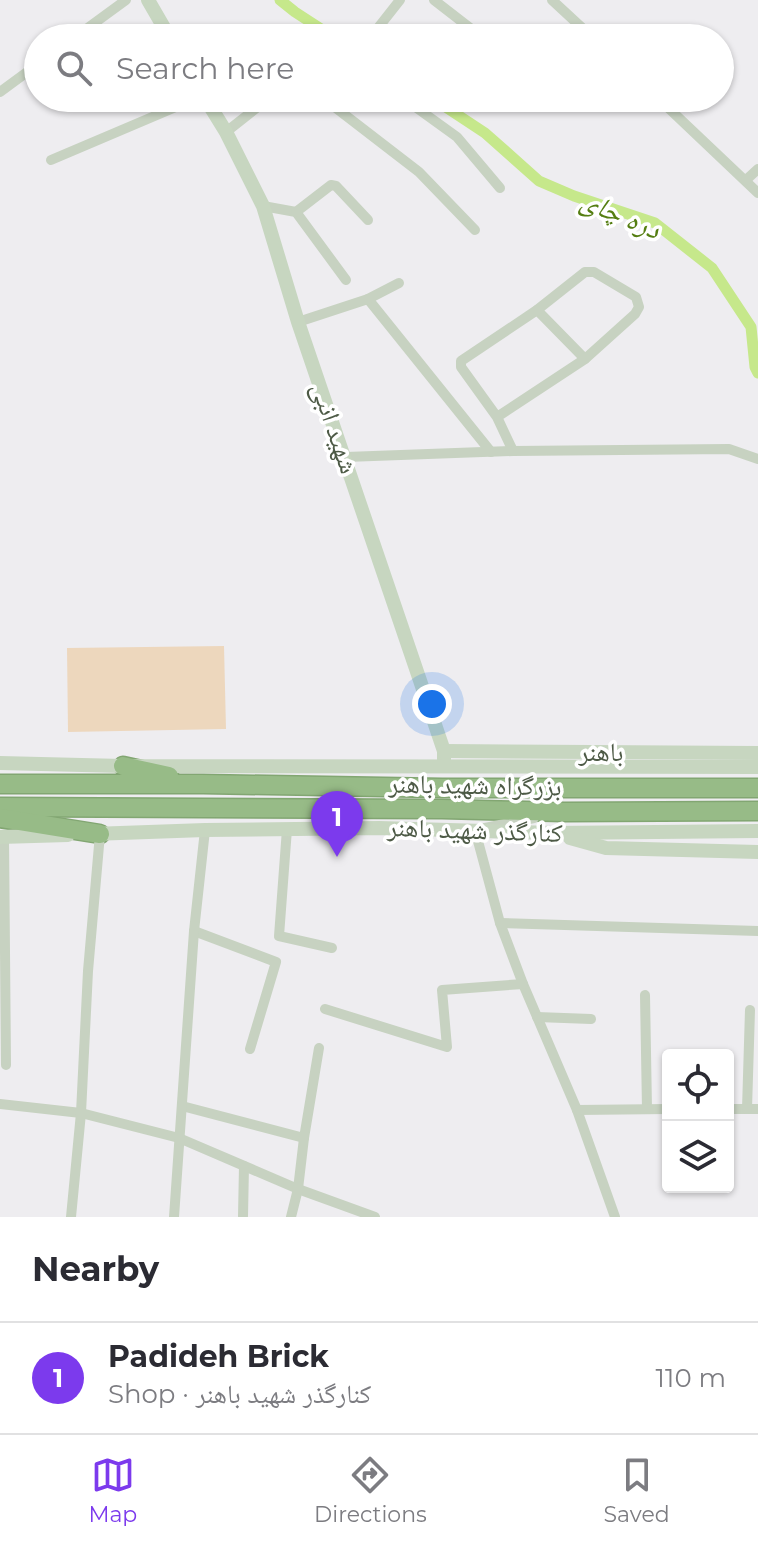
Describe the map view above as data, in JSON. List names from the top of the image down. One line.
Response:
{"streets":{"highway":["بزرگراه شهید باهنر"],"main road":["شهید انبی","باهنر","کنارگذر شهید باهنر"]},"crossings":[["شهید انبی","باهنر"]],"water":["دره چای"],"page":{"search":"Search here","pins":"1","heading":"Nearby","list":[{"mark":"1","name":"Padideh Brick","note":"Shop · کنارگذر شهید باهنر","value":"110 m"}],"nav":["Map","Directions","Saved"]}}
